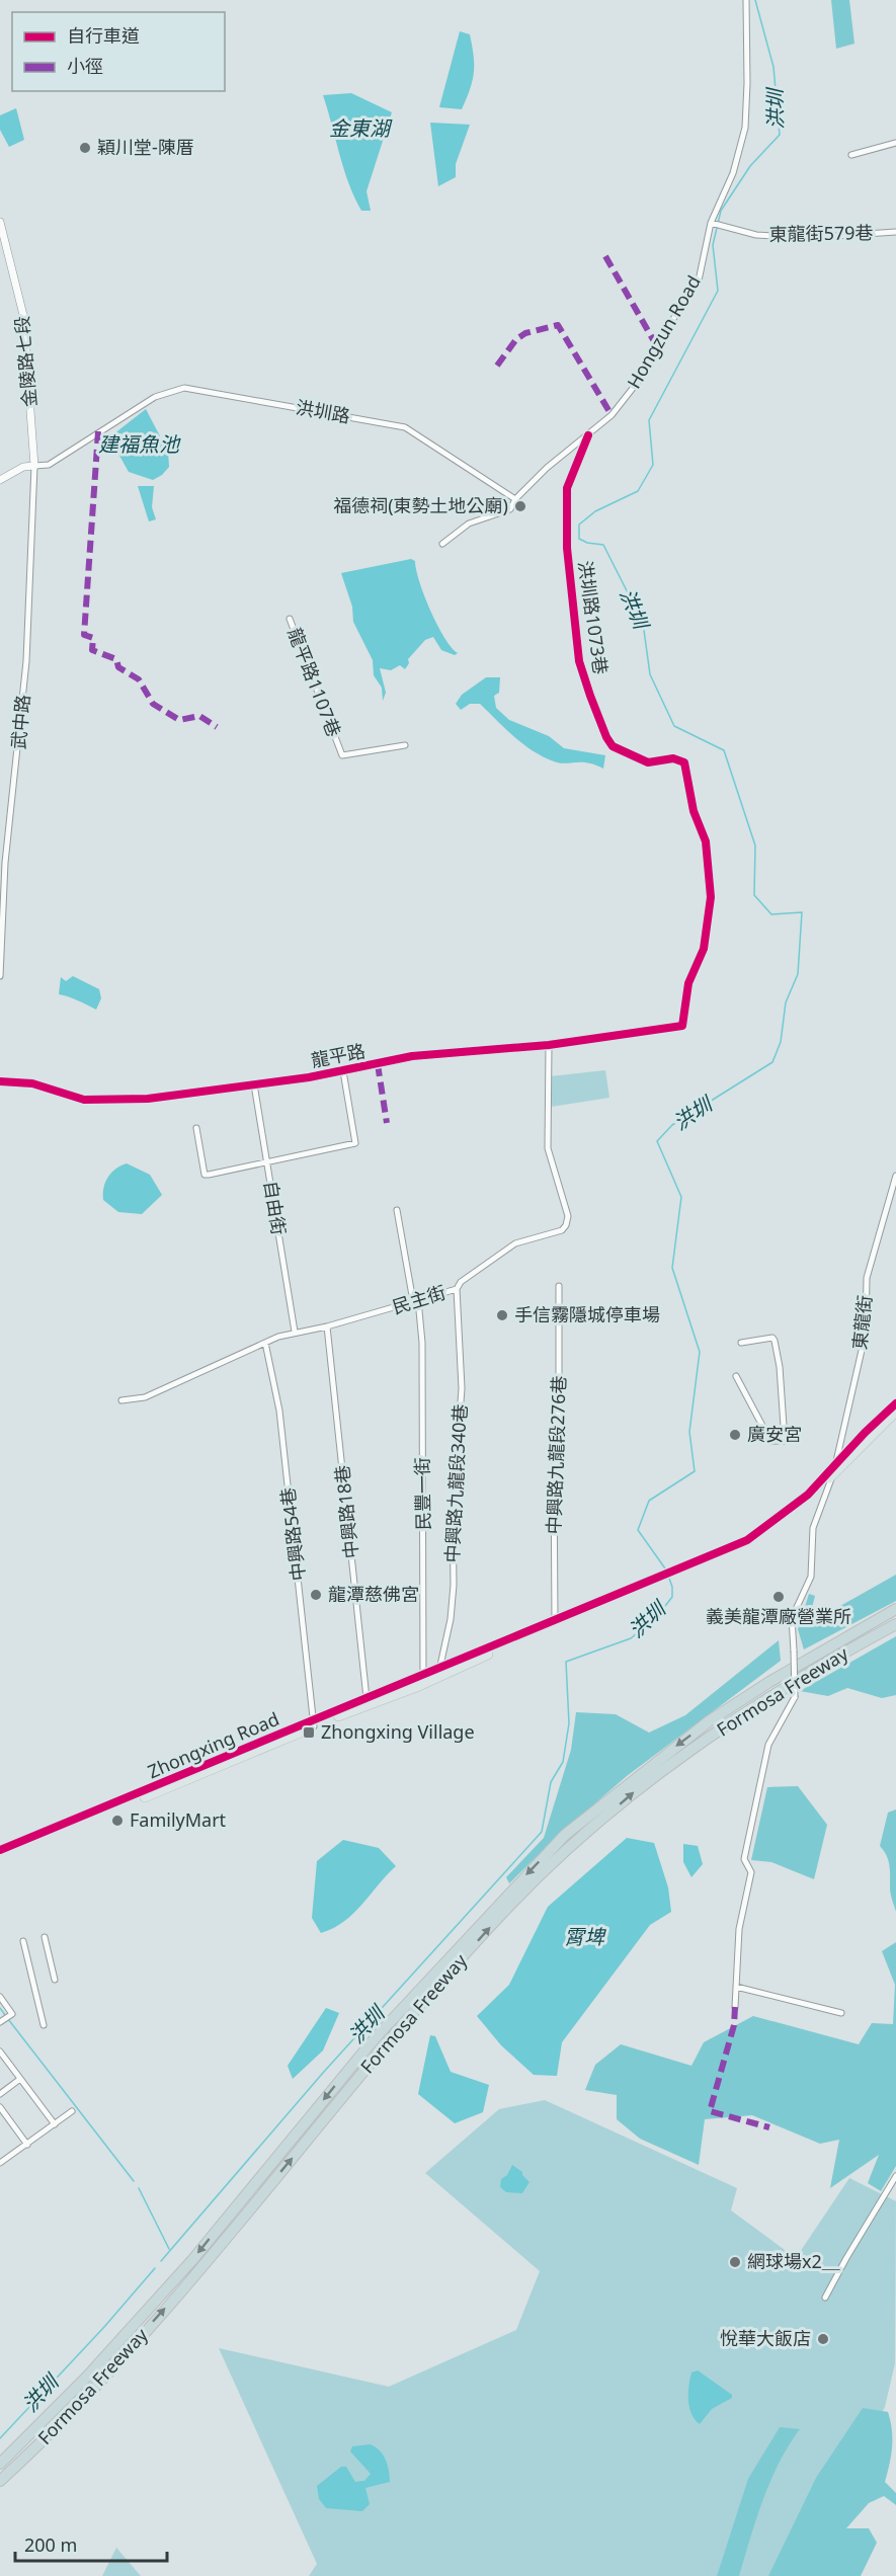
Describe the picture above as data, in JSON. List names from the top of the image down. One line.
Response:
{"streets":{"highway":["Formosa Freeway"],"main road":["Zhongxing Road"],"street":["東龍街579巷","Hongzun Road","金陵路七段","洪圳路","洪圳路1073巷","龍平路1107巷","武中路","龍平路","自由街","民主街","東龍街","中興路九龍段276巷","中興路九龍段340巷","民豐一街","中興路18巷","中興路54巷"]},"crossings":[["東龍街579巷","Hongzun Road"],["Hongzun Road","洪圳路1073巷"],["金陵路七段","洪圳路"],["金陵路七段","武中路"],["洪圳路","武中路"],["洪圳路1073巷","龍平路"],["龍平路","自由街"],["龍平路","民主街"],["自由街","民主街"],["民主街","中興路九龍段340巷"],["民主街","民豐一街"],["民主街","中興路18巷"],["民主街","中興路54巷"],["中興路九龍段340巷","Zhongxing Road"],["民豐一街","Zhongxing Road"],["中興路18巷","Zhongxing Road"],["中興路54巷","Zhongxing Road"]],"water":["洪圳","金東湖","建福魚池","霄埤"],"places":{"other":["穎川堂-陳厝","福德祠(東勢土地公廟)","手信霧隱城停車場","廣安宮","龍潭慈佛宮","義美龍潭廠營業所","FamilyMart","網球場x2＿","悅華大飯店"],"transit":["Zhongxing Village"]},"legend":["自行車道","小徑"],"scale_bar":"200 m"}
